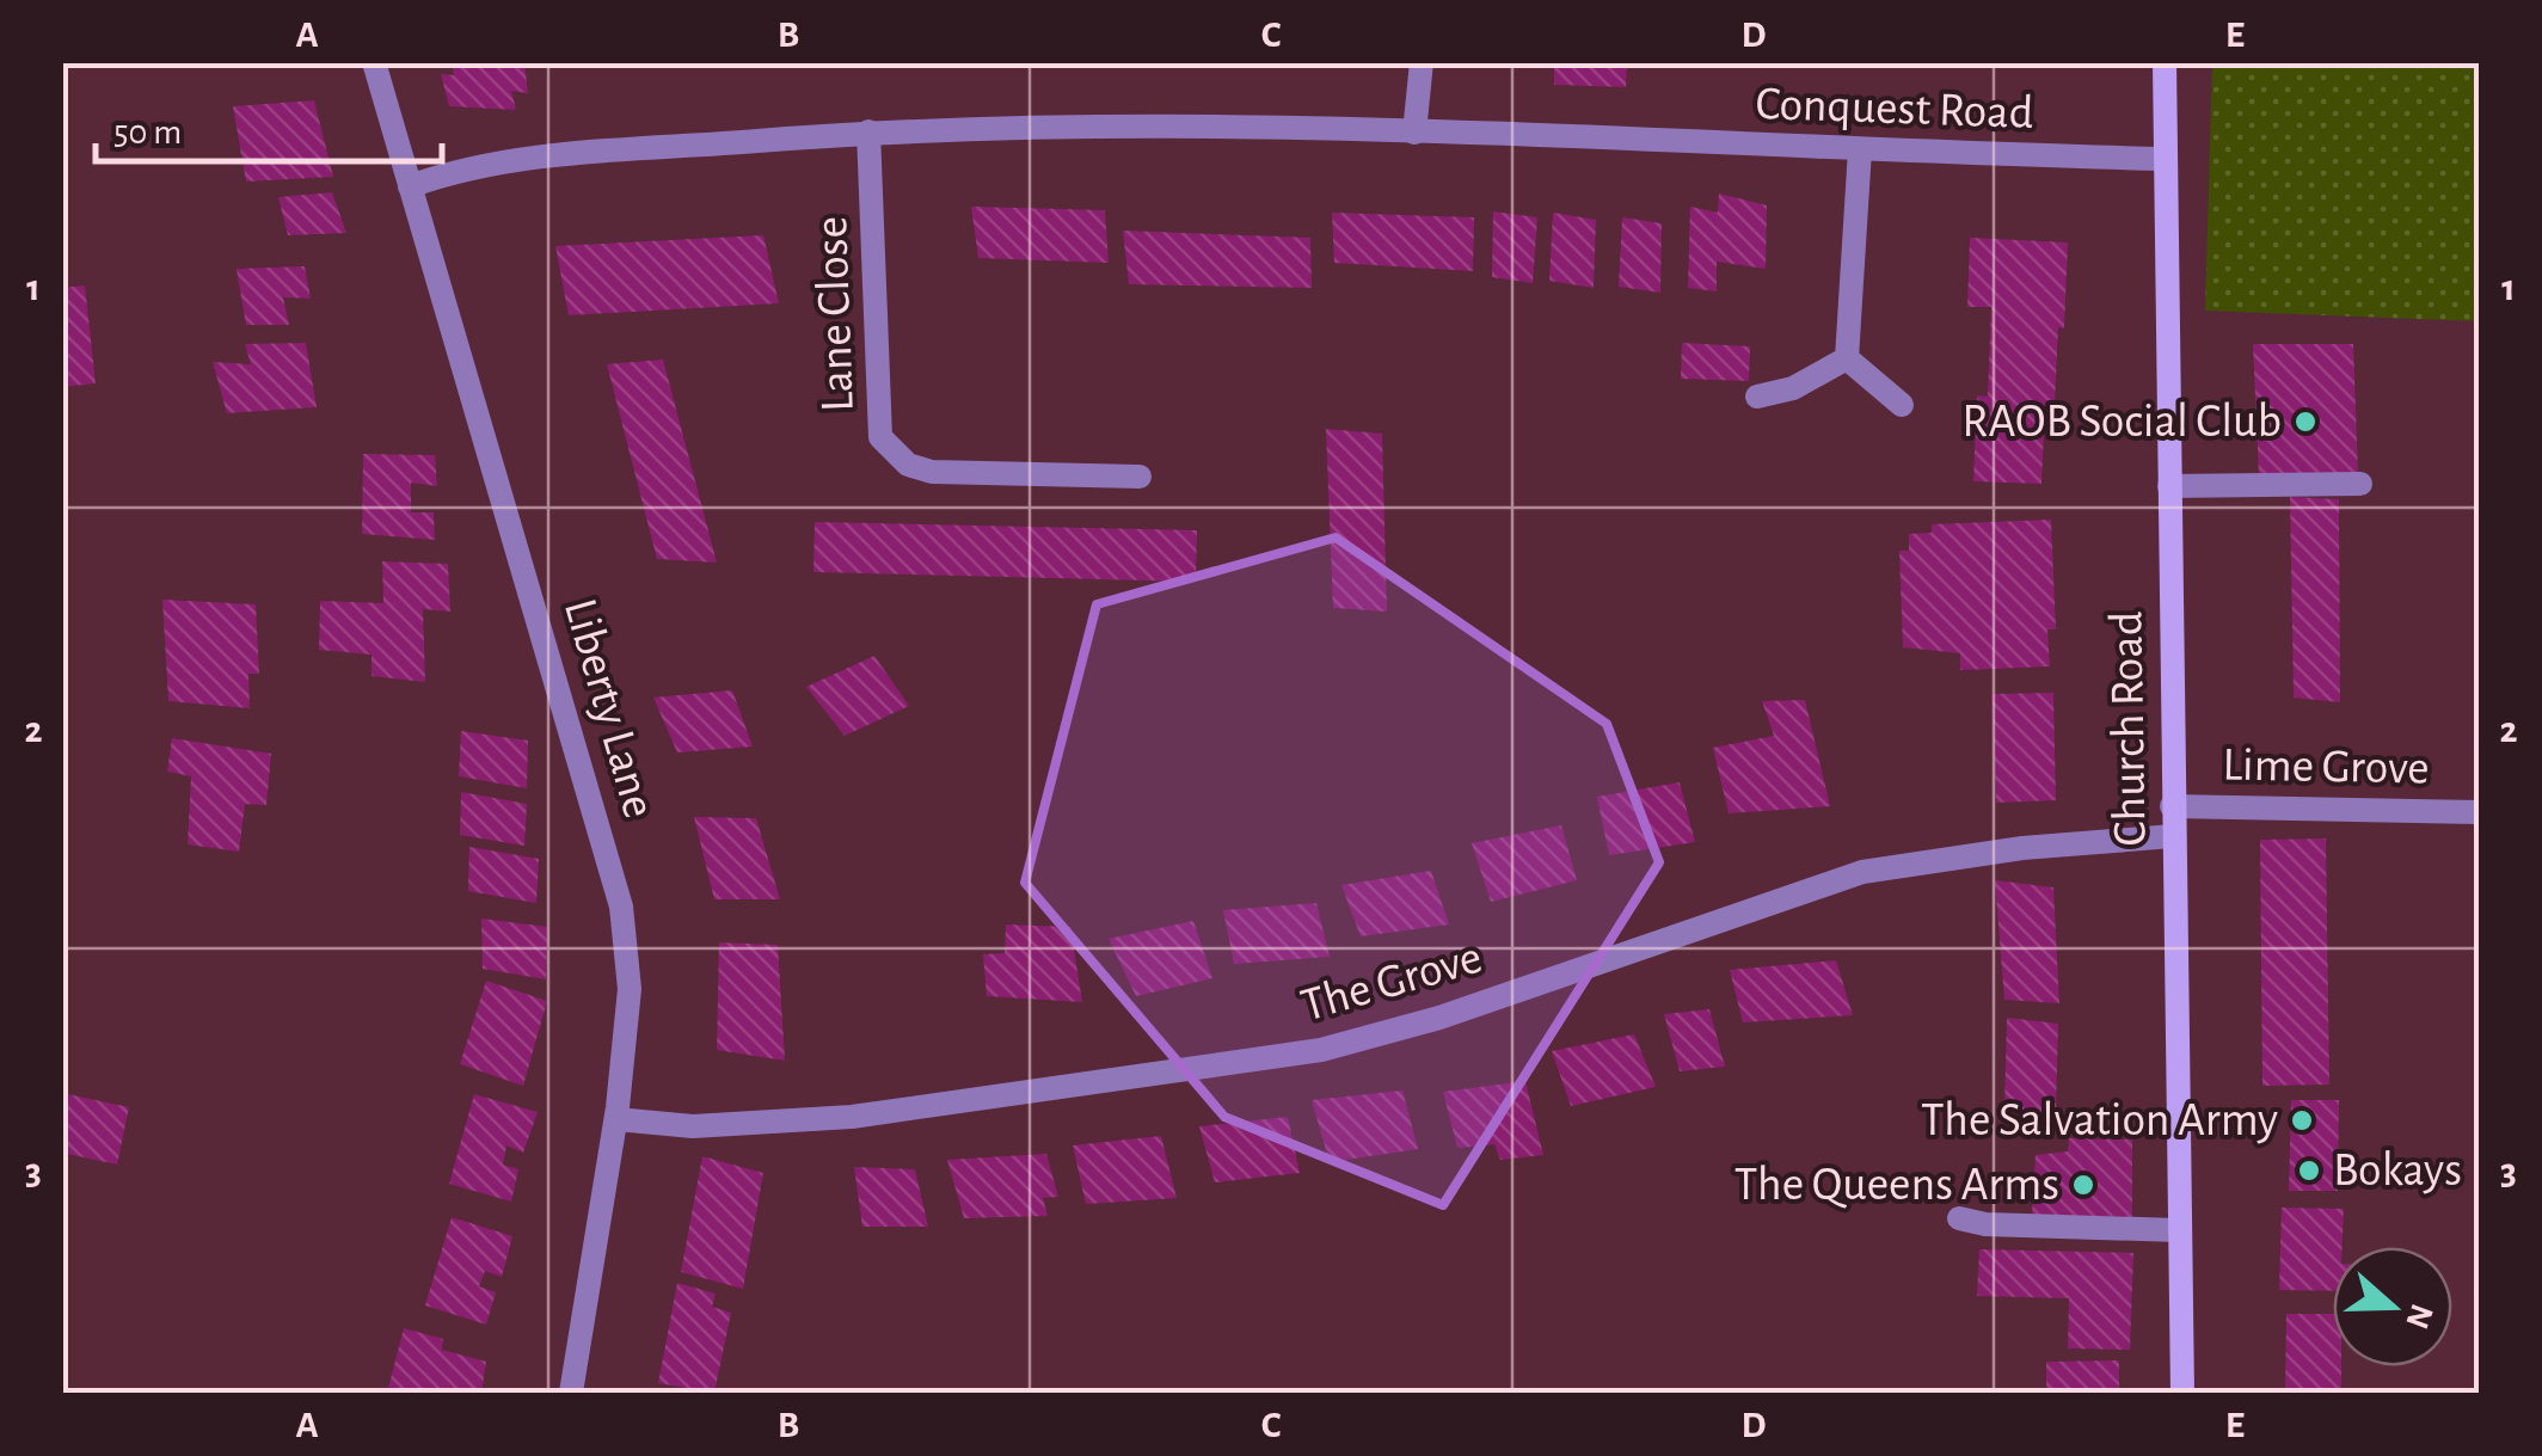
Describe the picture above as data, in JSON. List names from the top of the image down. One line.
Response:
{"streets":{"main road":["Church Road"],"street":["Conquest Road","Lane Close","Liberty Lane","Lime Grove","The Grove"]},"crossings":[["Conquest Road","Lane Close"],["Conquest Road","Liberty Lane"],["Conquest Road","Church Road"],["Liberty Lane","The Grove"],["Church Road","Lime Grove"],["Church Road","The Grove"]],"places":["RAOB Social Club","The Salvation Army","Bokays","The Queens Arms"],"scale_bar":"50 m","north":"right","grid":{"columns":["A","B","C","D","E"],"rows":["1","2","3"]}}
